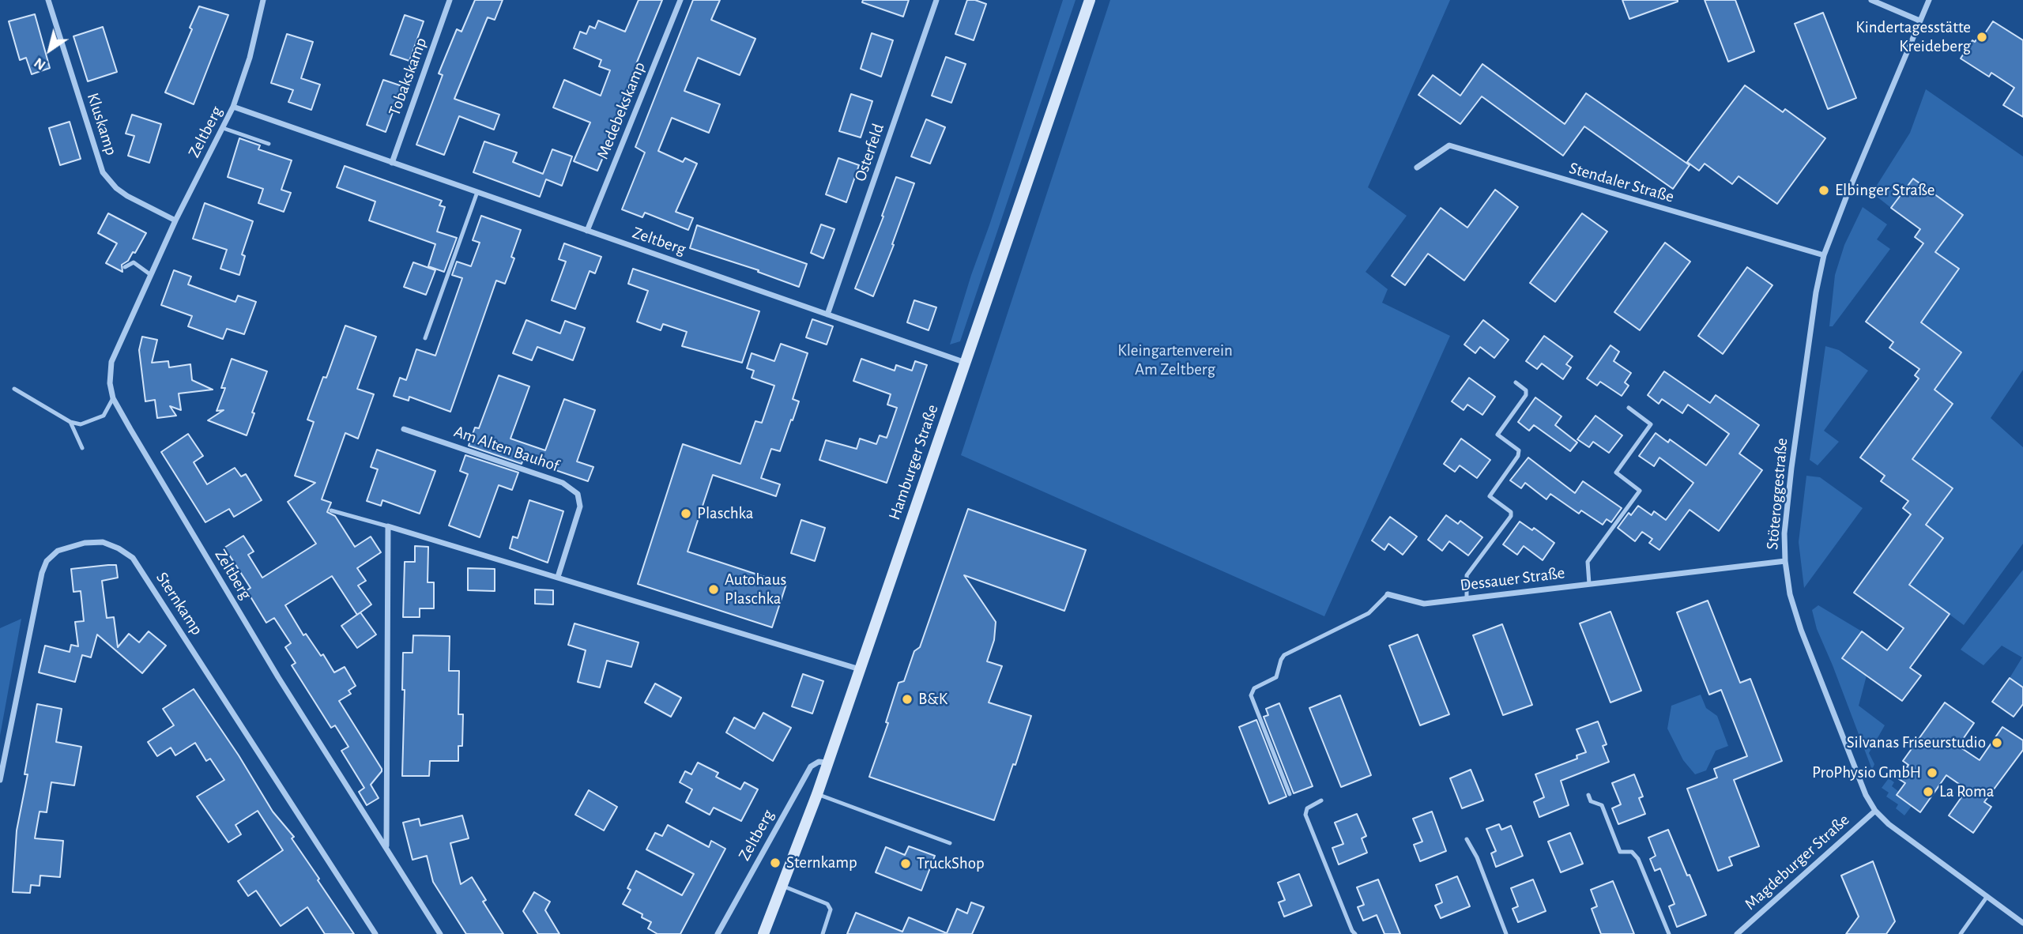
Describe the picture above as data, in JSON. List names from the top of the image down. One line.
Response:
{"streets":{"main road":["Hamburger Straße"],"street":["Tobakskamp","Medebekskamp","Kluskamp","Zeltberg","Osterfeld","Stendaler Straße","Am Alten Bauhof","Stöteroggestraße","Dessauer Straße","Sternkamp","Magdeburger Straße"]},"crossings":[["Tobakskamp","Zeltberg"],["Medebekskamp","Zeltberg"],["Kluskamp","Zeltberg"],["Zeltberg","Osterfeld"],["Zeltberg","Hamburger Straße"],["Stendaler Straße","Stöteroggestraße"],["Stöteroggestraße","Dessauer Straße"],["Stöteroggestraße","Magdeburger Straße"]],"parks":["Kleingartenverein Am Zeltberg"],"places":["Kindertagesstätte Kreideberg","Elbinger Straße","Plaschka","Autohaus Plaschka","B&K","Silvanas Friseurstudio","ProPhysio GmbH","La Roma","Sternkamp","TruckShop"],"north":"bottom left"}
